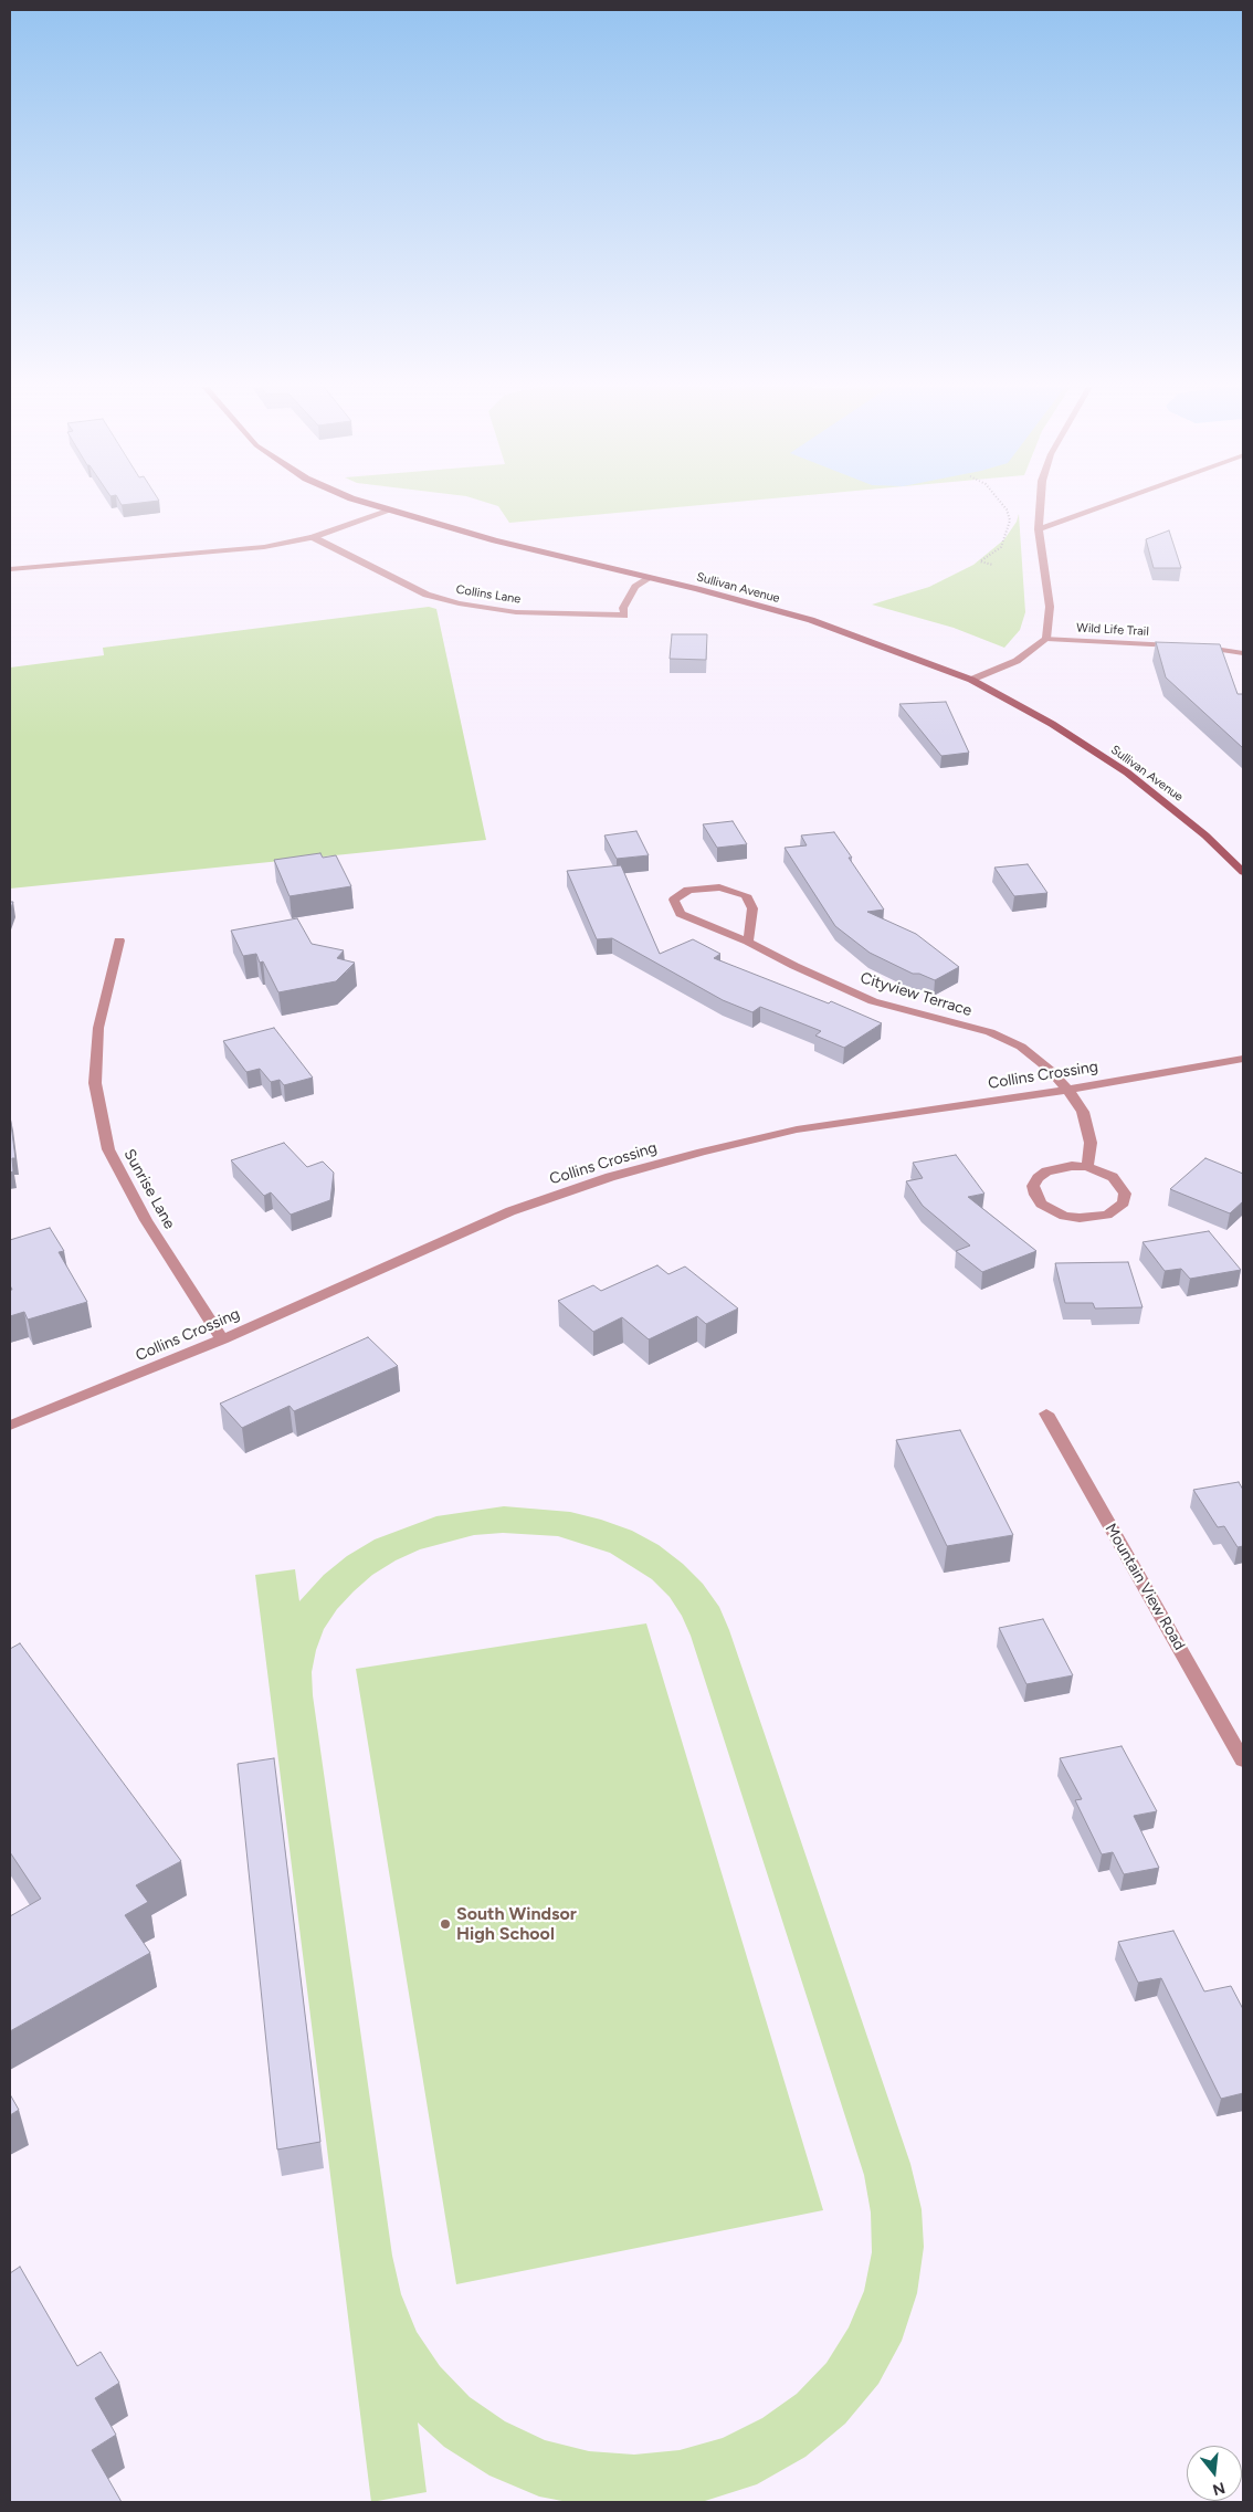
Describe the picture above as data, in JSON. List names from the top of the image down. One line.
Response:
{"streets":{"main road":["Sullivan Avenue"],"street":["Collins Lane","Wild Life Trail","Cityview Terrace","Collins Crossing","Sunrise Lane","Mountain View Road"]},"crossings":[["Sullivan Avenue","Collins Lane"],["Cityview Terrace","Collins Crossing"],["Collins Crossing","Sunrise Lane"]],"places":["South Windsor High School"],"north":"bottom"}
